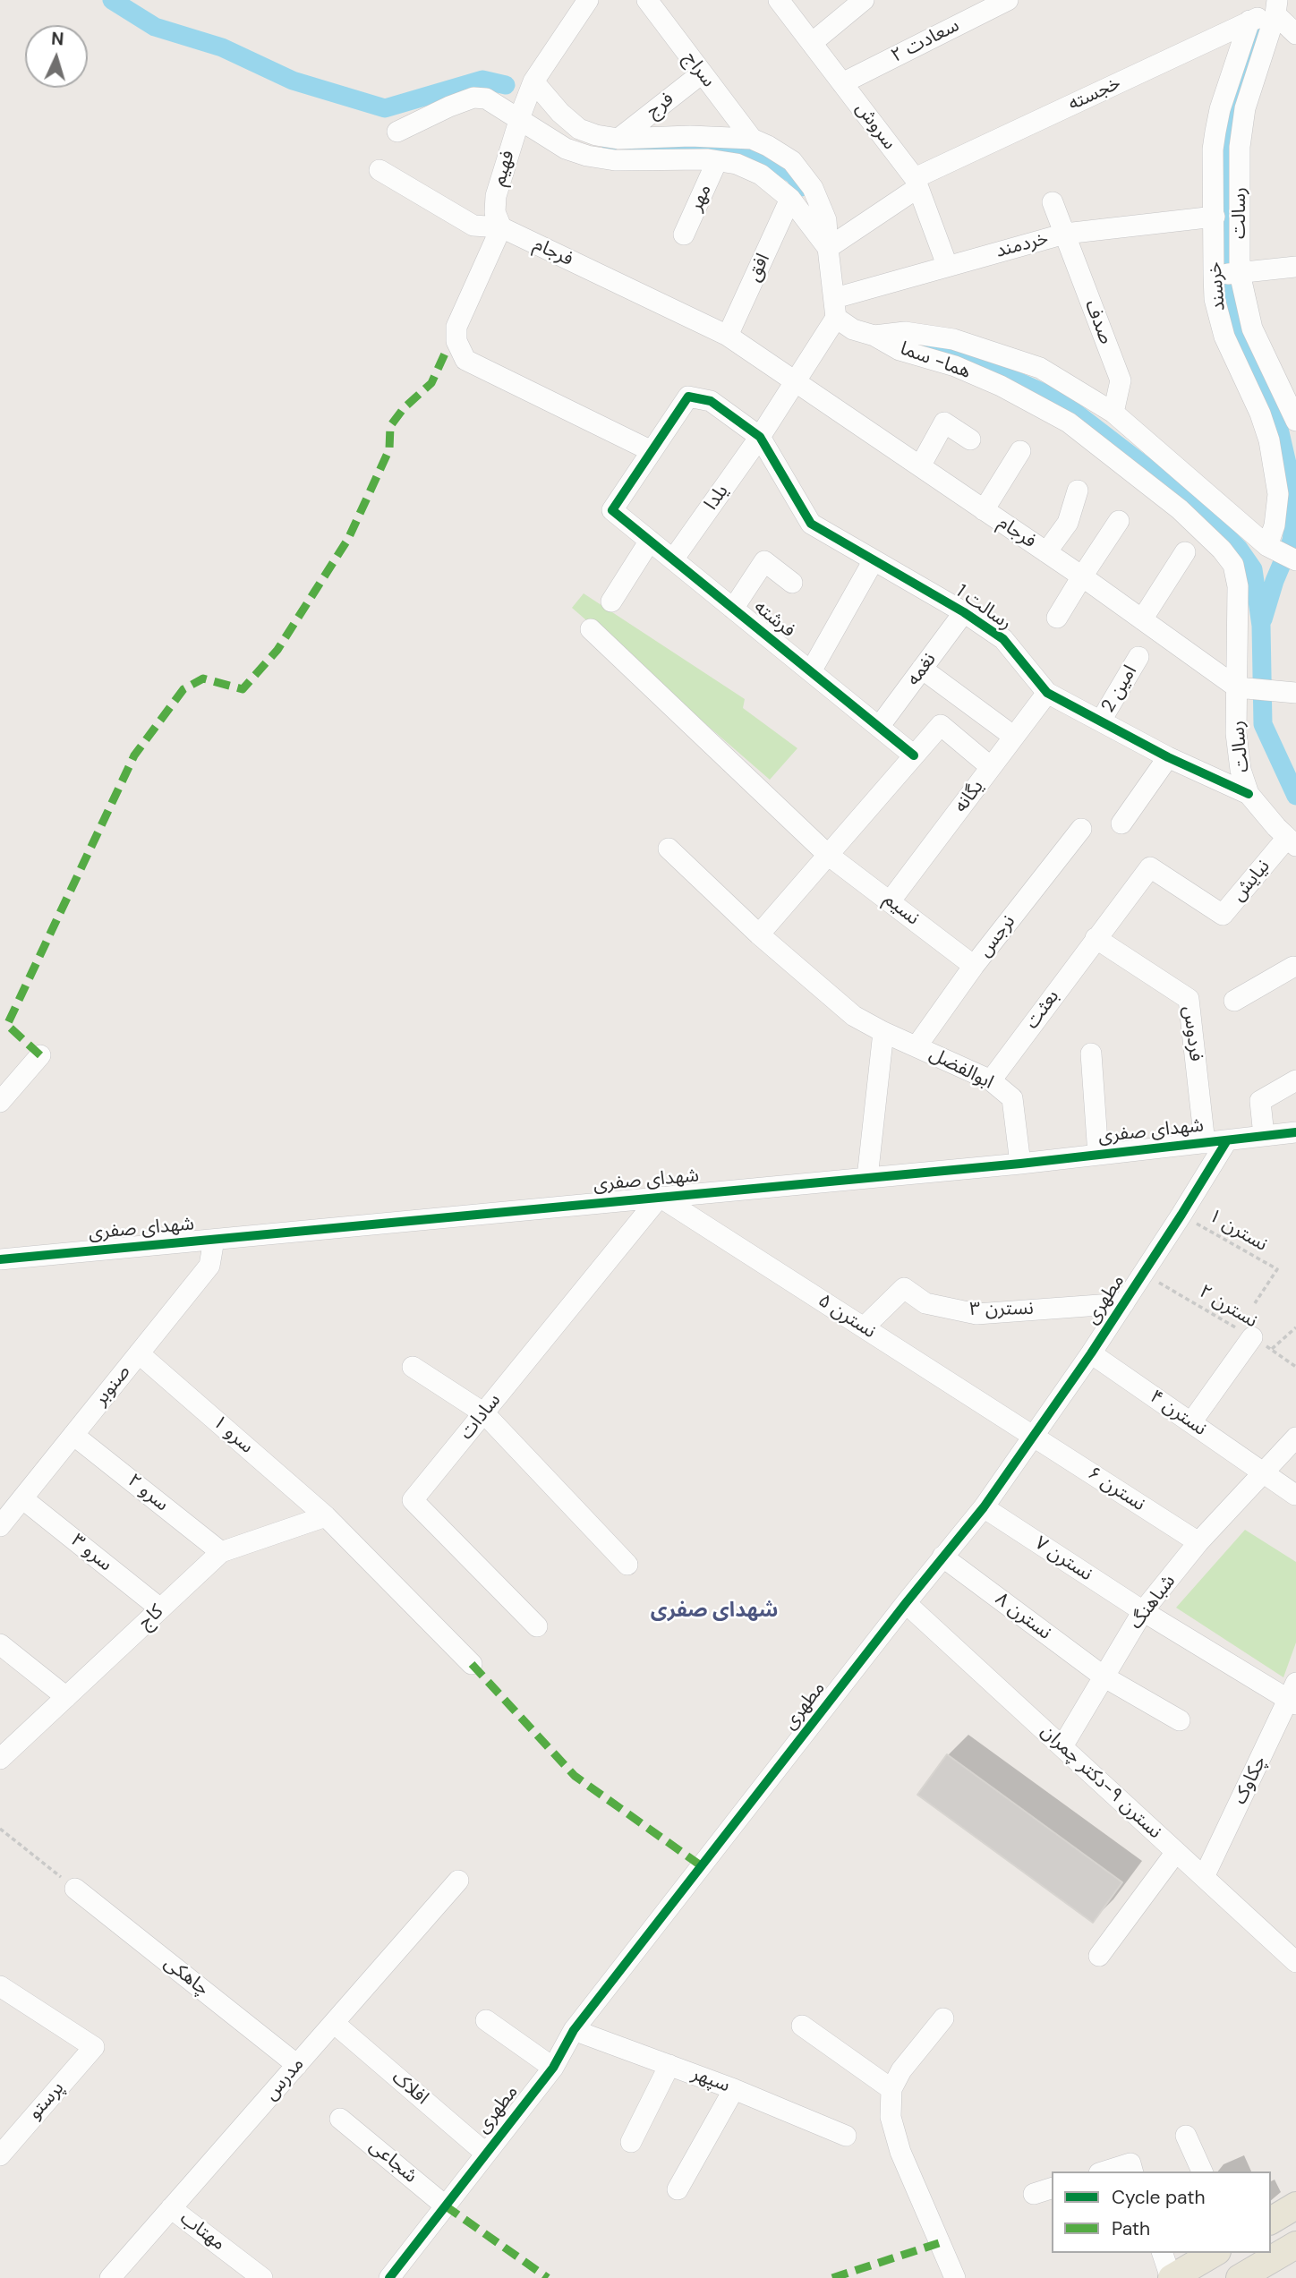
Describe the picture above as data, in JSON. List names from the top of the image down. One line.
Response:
{"streets":{"street":["سعادت ۲","سراج","خجسته","فرج","سروش","فهیم","مهر","رسالت","خردمند","فرجام","افق","خرسند","صدف","هما- سما","یلدا","رسالت 1","فرشته","نغمه","امین 2","یگانه","نیایش","نسیم","نرجس","بعثت","فردوس","ابوالفضل","شهدای صفری","مطهری","نسترن ۳","نسترن ۵","صنوبر","نسترن ۴","سادات","سرو ۱","نسترن ۶","سرو ۲","سرو ۳","نسترن ۷","شباهنگ","نسترن ۸","کاج","چکاوک","نسترن ۹-دکتر چمران","چاهکی","مدرس","سپهر","افلاک","پرستو","شجاعی","مهتاب"],"path":["نسترن ۱","نسترن ۲"]},"crossings":[["سعادت ۲","سروش"],["سراج","فرج"],["خجسته","سروش"],["خجسته","رسالت"],["خجسته","خرسند"],["سروش","خردمند"],["فهیم","فرجام"],["رسالت","فرجام"],["رسالت","هما- سما"],["رسالت","رسالت 1"],["رسالت","نیایش"],["خردمند","خرسند"],["خردمند","صدف"],["خردمند","یلدا"],["فرجام","افق"],["فرجام","هما- سما"],["فرجام","یلدا"],["خرسند","هما- سما"],["صدف","هما- سما"],["یلدا","رسالت 1"],["یلدا","فرشته"],["رسالت 1","نغمه"],["رسالت 1","امین 2"],["رسالت 1","یگانه"],["فرشته","نغمه"],["یگانه","نسیم"],["نیایش","بعثت"],["نسیم","نرجس"],["نرجس","ابوالفضل"],["بعثت","فردوس"],["بعثت","ابوالفضل"],["فردوس","شهدای صفری"],["ابوالفضل","شهدای صفری"],["شهدای صفری","مطهری"],["شهدای صفری","نسترن ۵"],["شهدای صفری","صنوبر"],["شهدای صفری","سادات"],["نسترن ۱","مطهری"],["مطهری","نسترن ۲"],["مطهری","نسترن ۳"],["مطهری","نسترن ۵"],["مطهری","نسترن ۴"],["مطهری","نسترن ۶"],["مطهری","نسترن ۷"],["مطهری","نسترن ۸"],["مطهری","نسترن ۹-دکتر چمران"],["مطهری","سپهر"],["مطهری","افلاک"],["مطهری","شجاعی"],["نسترن ۳","نسترن ۵"],["نسترن ۵","سادات"],["نسترن ۵","نسترن ۶"],["صنوبر","سرو ۱"],["صنوبر","سرو ۲"],["صنوبر","سرو ۳"],["نسترن ۴","شباهنگ"],["سرو ۱","کاج"],["نسترن ۶","شباهنگ"],["سرو ۲","کاج"],["سرو ۳","کاج"],["نسترن ۷","شباهنگ"],["نسترن ۷","چکاوک"],["شباهنگ","نسترن ۸"],["شباهنگ","نسترن ۹-دکتر چمران"],["چکاوک","نسترن ۹-دکتر چمران"],["چاهکی","مدرس"],["مدرس","افلاک"],["مدرس","مهتاب"]],"districts":["شهدای صفری"],"legend":["Cycle path","Path"],"north":"top"}
